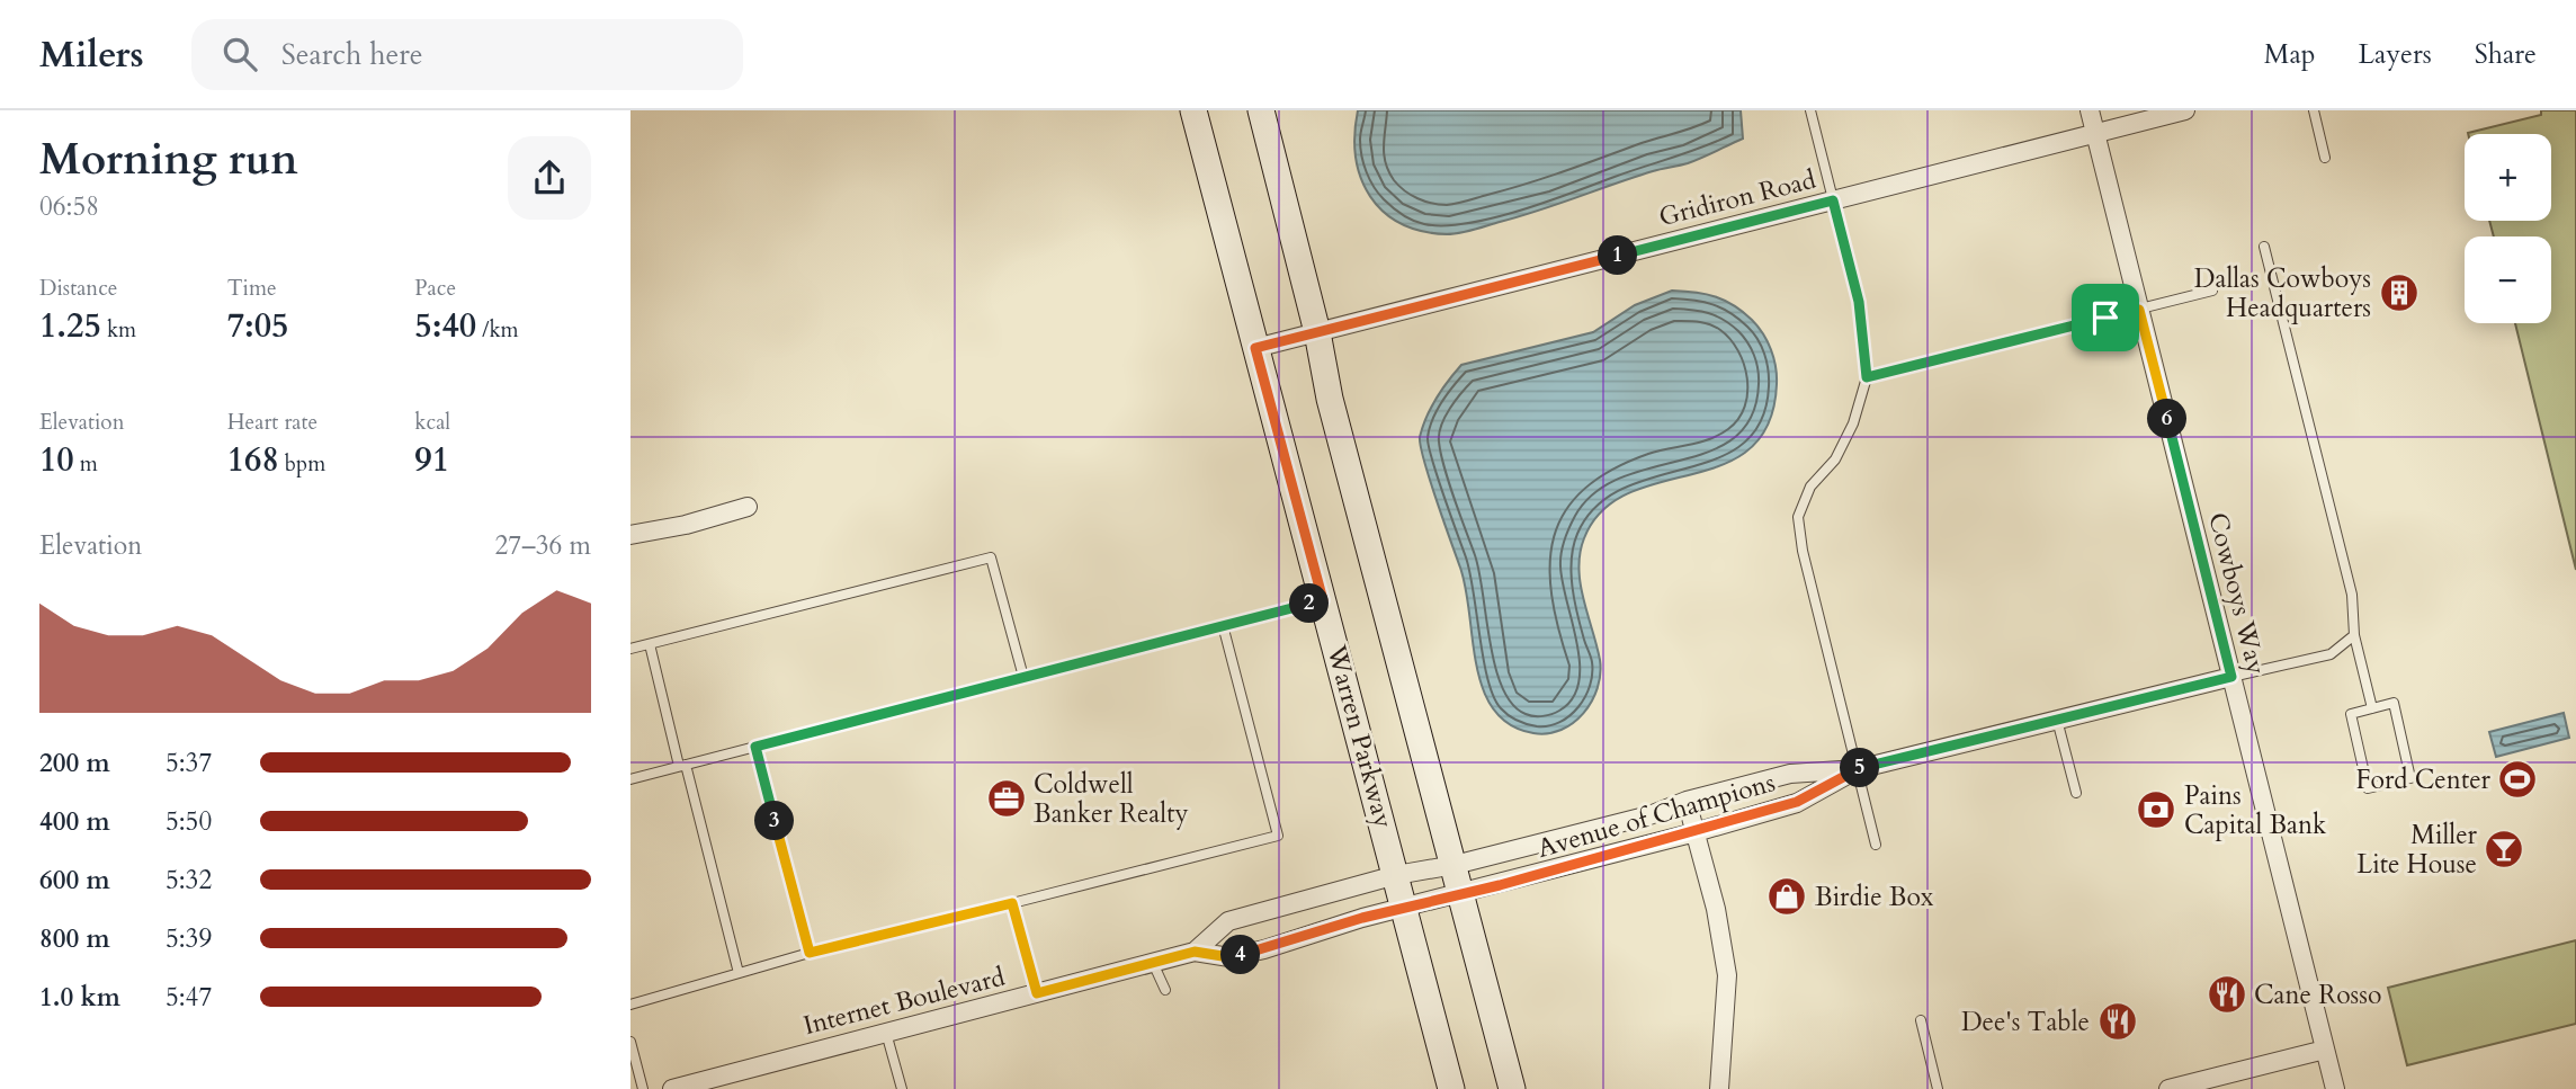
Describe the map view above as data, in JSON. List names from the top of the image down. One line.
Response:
{"streets":{"main road":["Warren Parkway"],"street":["Gridiron Road","Cowboys Way","Avenue of Champions","Internet Boulevard"]},"crossings":[["Gridiron Road","Cowboys Way"],["Gridiron Road","Warren Parkway"],["Cowboys Way","Avenue of Champions"],["Warren Parkway","Internet Boulevard"],["Avenue of Champions","Internet Boulevard"]],"places":{"building":["Dallas Cowboys Headquarters"],"sports":["Ford Center"],"office":["Coldwell Banker Realty"],"bank":["Pains Capital Bank"],"bar":["Miller Lite House"],"shop":["Birdie Box"],"restaurant":["Cane Rosso","Dee's Table"]},"page":{"header":"Milers","search":"Search here","nav":["Map","Layers","Share"],"heading":["Morning run","06:58"],"map_buttons":["+","−"],"pins":["1","6","2","5","3","4"],"stats":[["Distance","1.25 km"],["Time","7:05"],["Pace","5:40 /km"],["Elevation","10 m"],["Heart rate","168 bpm"],["kcal","91"]],"chart":["Elevation","27–36 m"],"list":[{"name":"200 m","note":"5:37"},{"name":"400 m","note":"5:50"},{"name":"600 m","note":"5:32"},{"name":"800 m","note":"5:39"},{"name":"1.0 km","note":"5:47"}]}}
